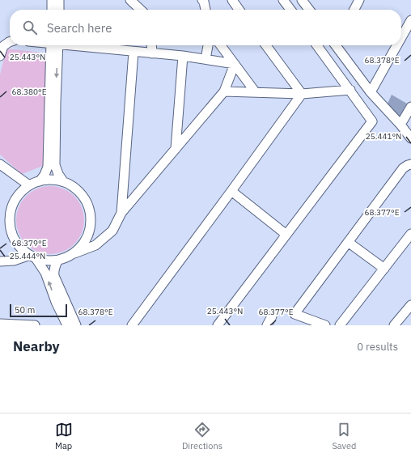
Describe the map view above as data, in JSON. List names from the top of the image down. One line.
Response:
{"scale_bar":"50 m","page":{"search":"Search here","scale":"50 m","heading":["Nearby","0 results"],"nav":["Map","Directions","Saved"]},"coordinates":["25.443°N","68.378°E","68.380°E","25.441°N","68.377°E","68.379°E","25.444°N"]}
